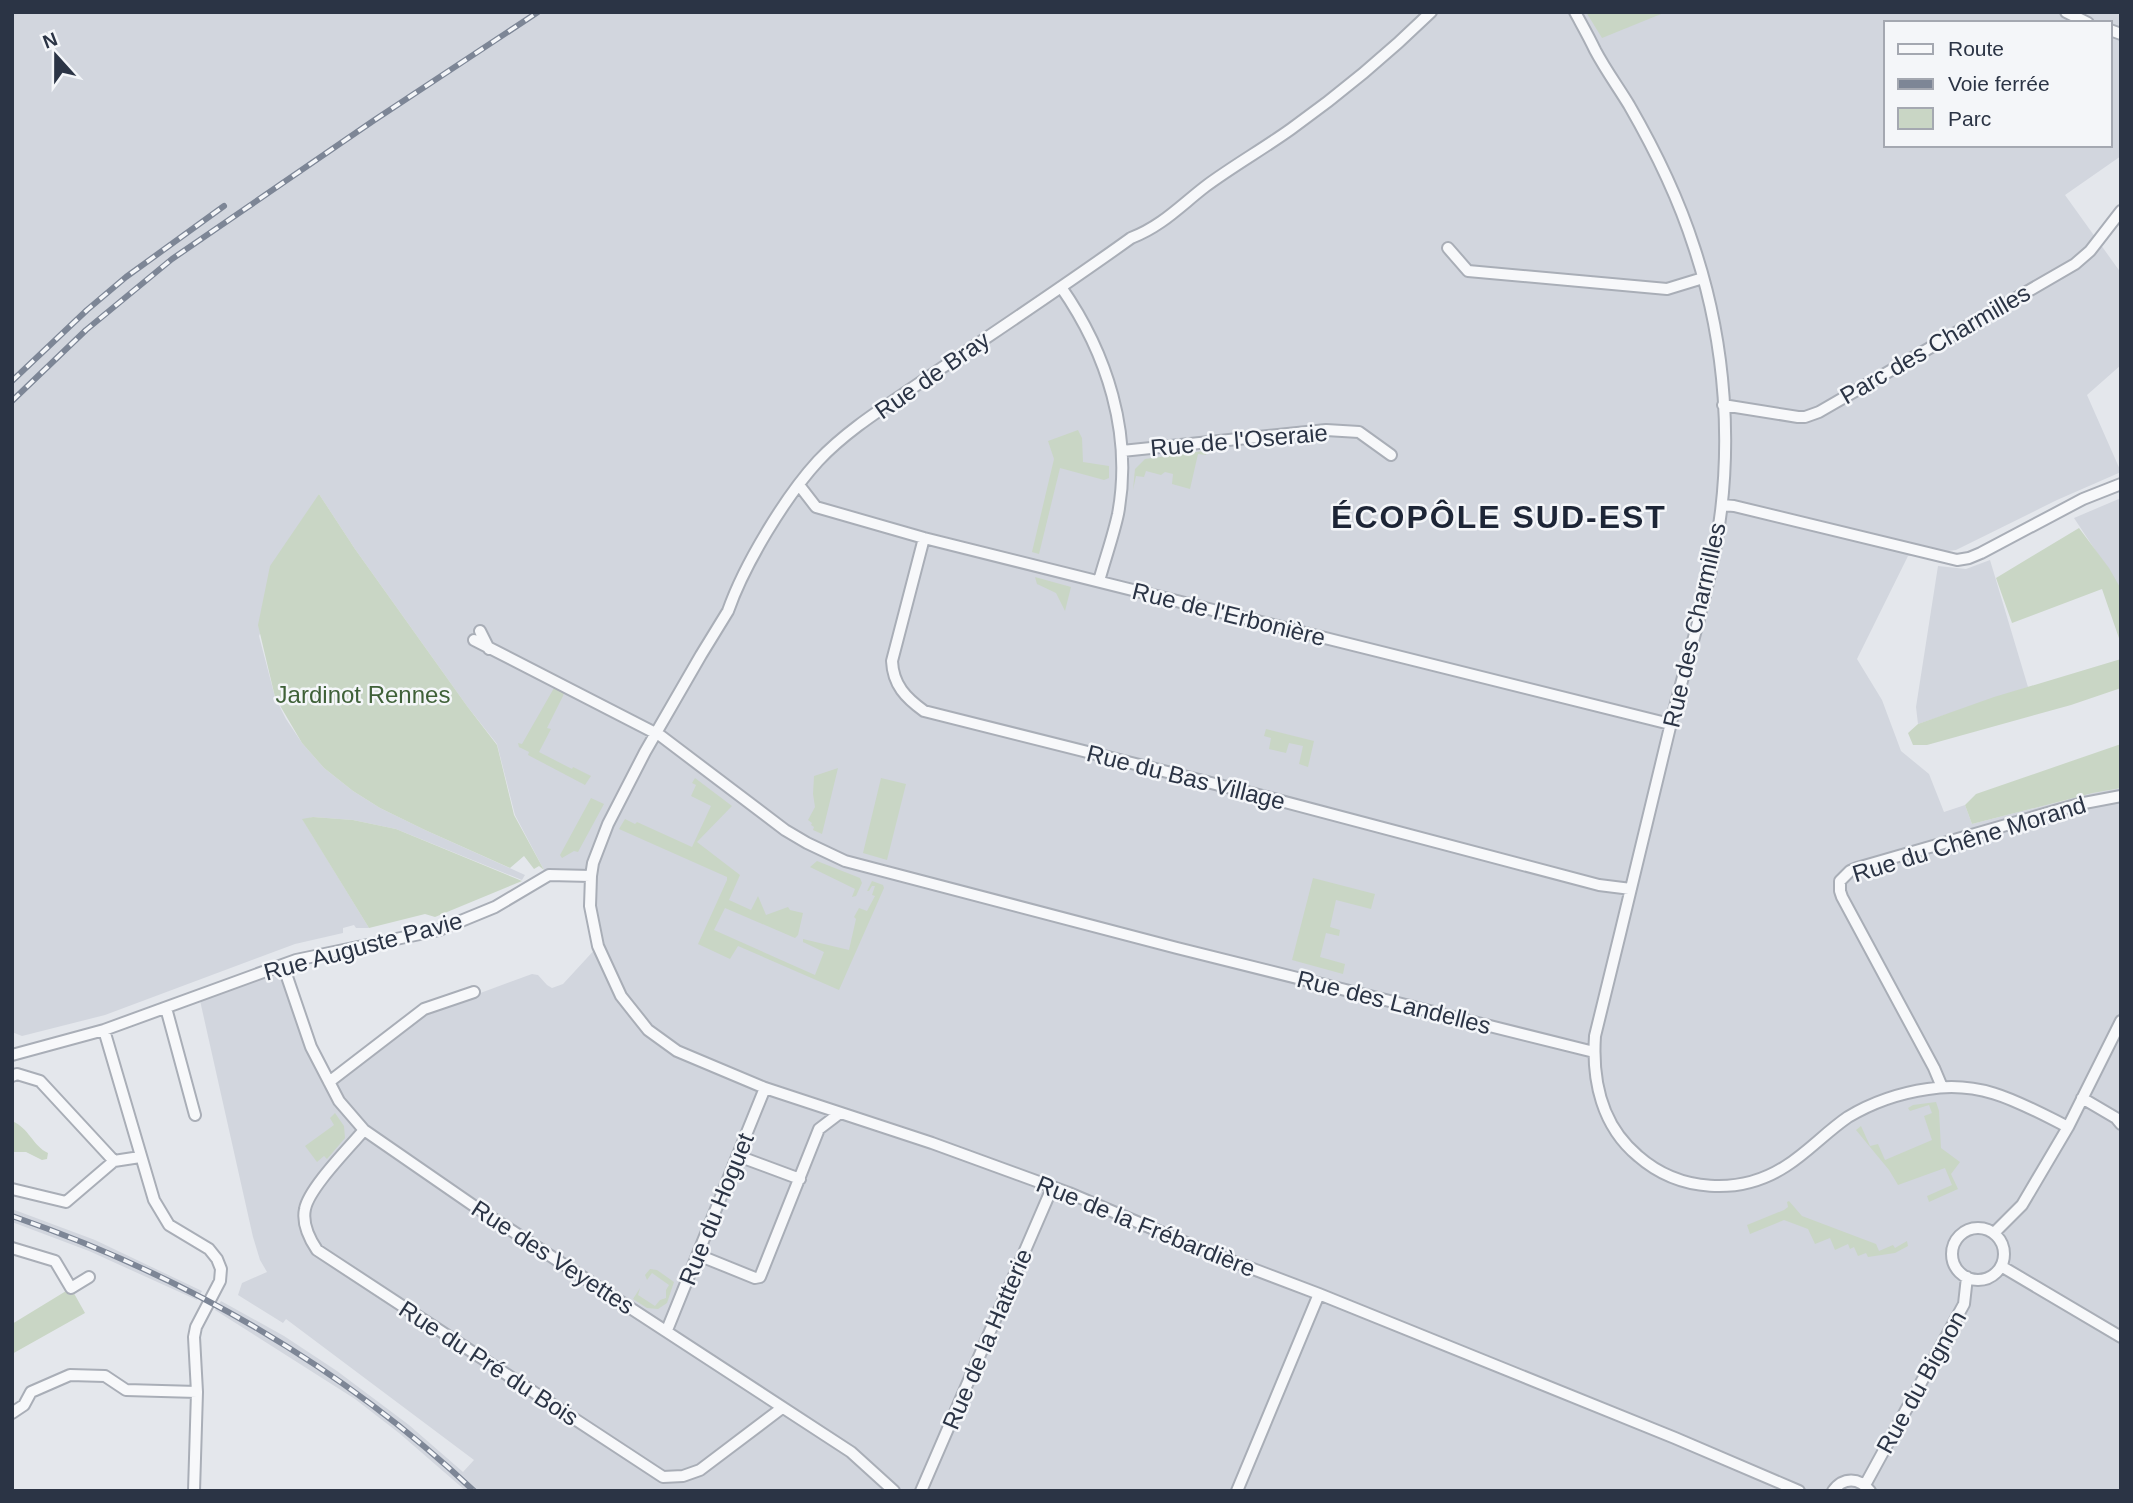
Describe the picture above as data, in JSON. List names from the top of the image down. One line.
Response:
{"streets":{"street":["Parc des Charmilles","Rue de Bray","Rue de l'Oseraie","Rue de l'Erbonière","Rue des Charmilles","Rue du Bas Village","Rue du Chêne Morand","Rue Auguste Pavie","Rue des Landelles","Rue du Hoguet","Rue de la Frébardière","Rue des Veyettes","Rue de la Hatterie","Rue du Pré du Bois","Rue du Bignon"]},"crossings":[["Parc des Charmilles","Rue des Charmilles"],["Rue de Bray","Rue de l'Oseraie"],["Rue de Bray","Rue de l'Erbonière"],["Rue de Bray","Rue Auguste Pavie"],["Rue de Bray","Rue des Landelles"],["Rue de Bray","Rue de la Frébardière"],["Rue de l'Oseraie","Rue de l'Erbonière"],["Rue de l'Erbonière","Rue des Charmilles"],["Rue de l'Erbonière","Rue du Bas Village"],["Rue des Charmilles","Rue du Bas Village"],["Rue des Charmilles","Rue des Landelles"],["Rue Auguste Pavie","Rue de la Frébardière"],["Rue Auguste Pavie","Rue des Veyettes"],["Rue du Hoguet","Rue de la Frébardière"],["Rue du Hoguet","Rue des Veyettes"],["Rue de la Frébardière","Rue de la Hatterie"],["Rue des Veyettes","Rue du Pré du Bois"]],"districts":["ÉCOPÔLE SUD-EST"],"parks":["Jardinot Rennes"],"legend":["Route","Voie ferrée","Parc"],"north":"top"}
